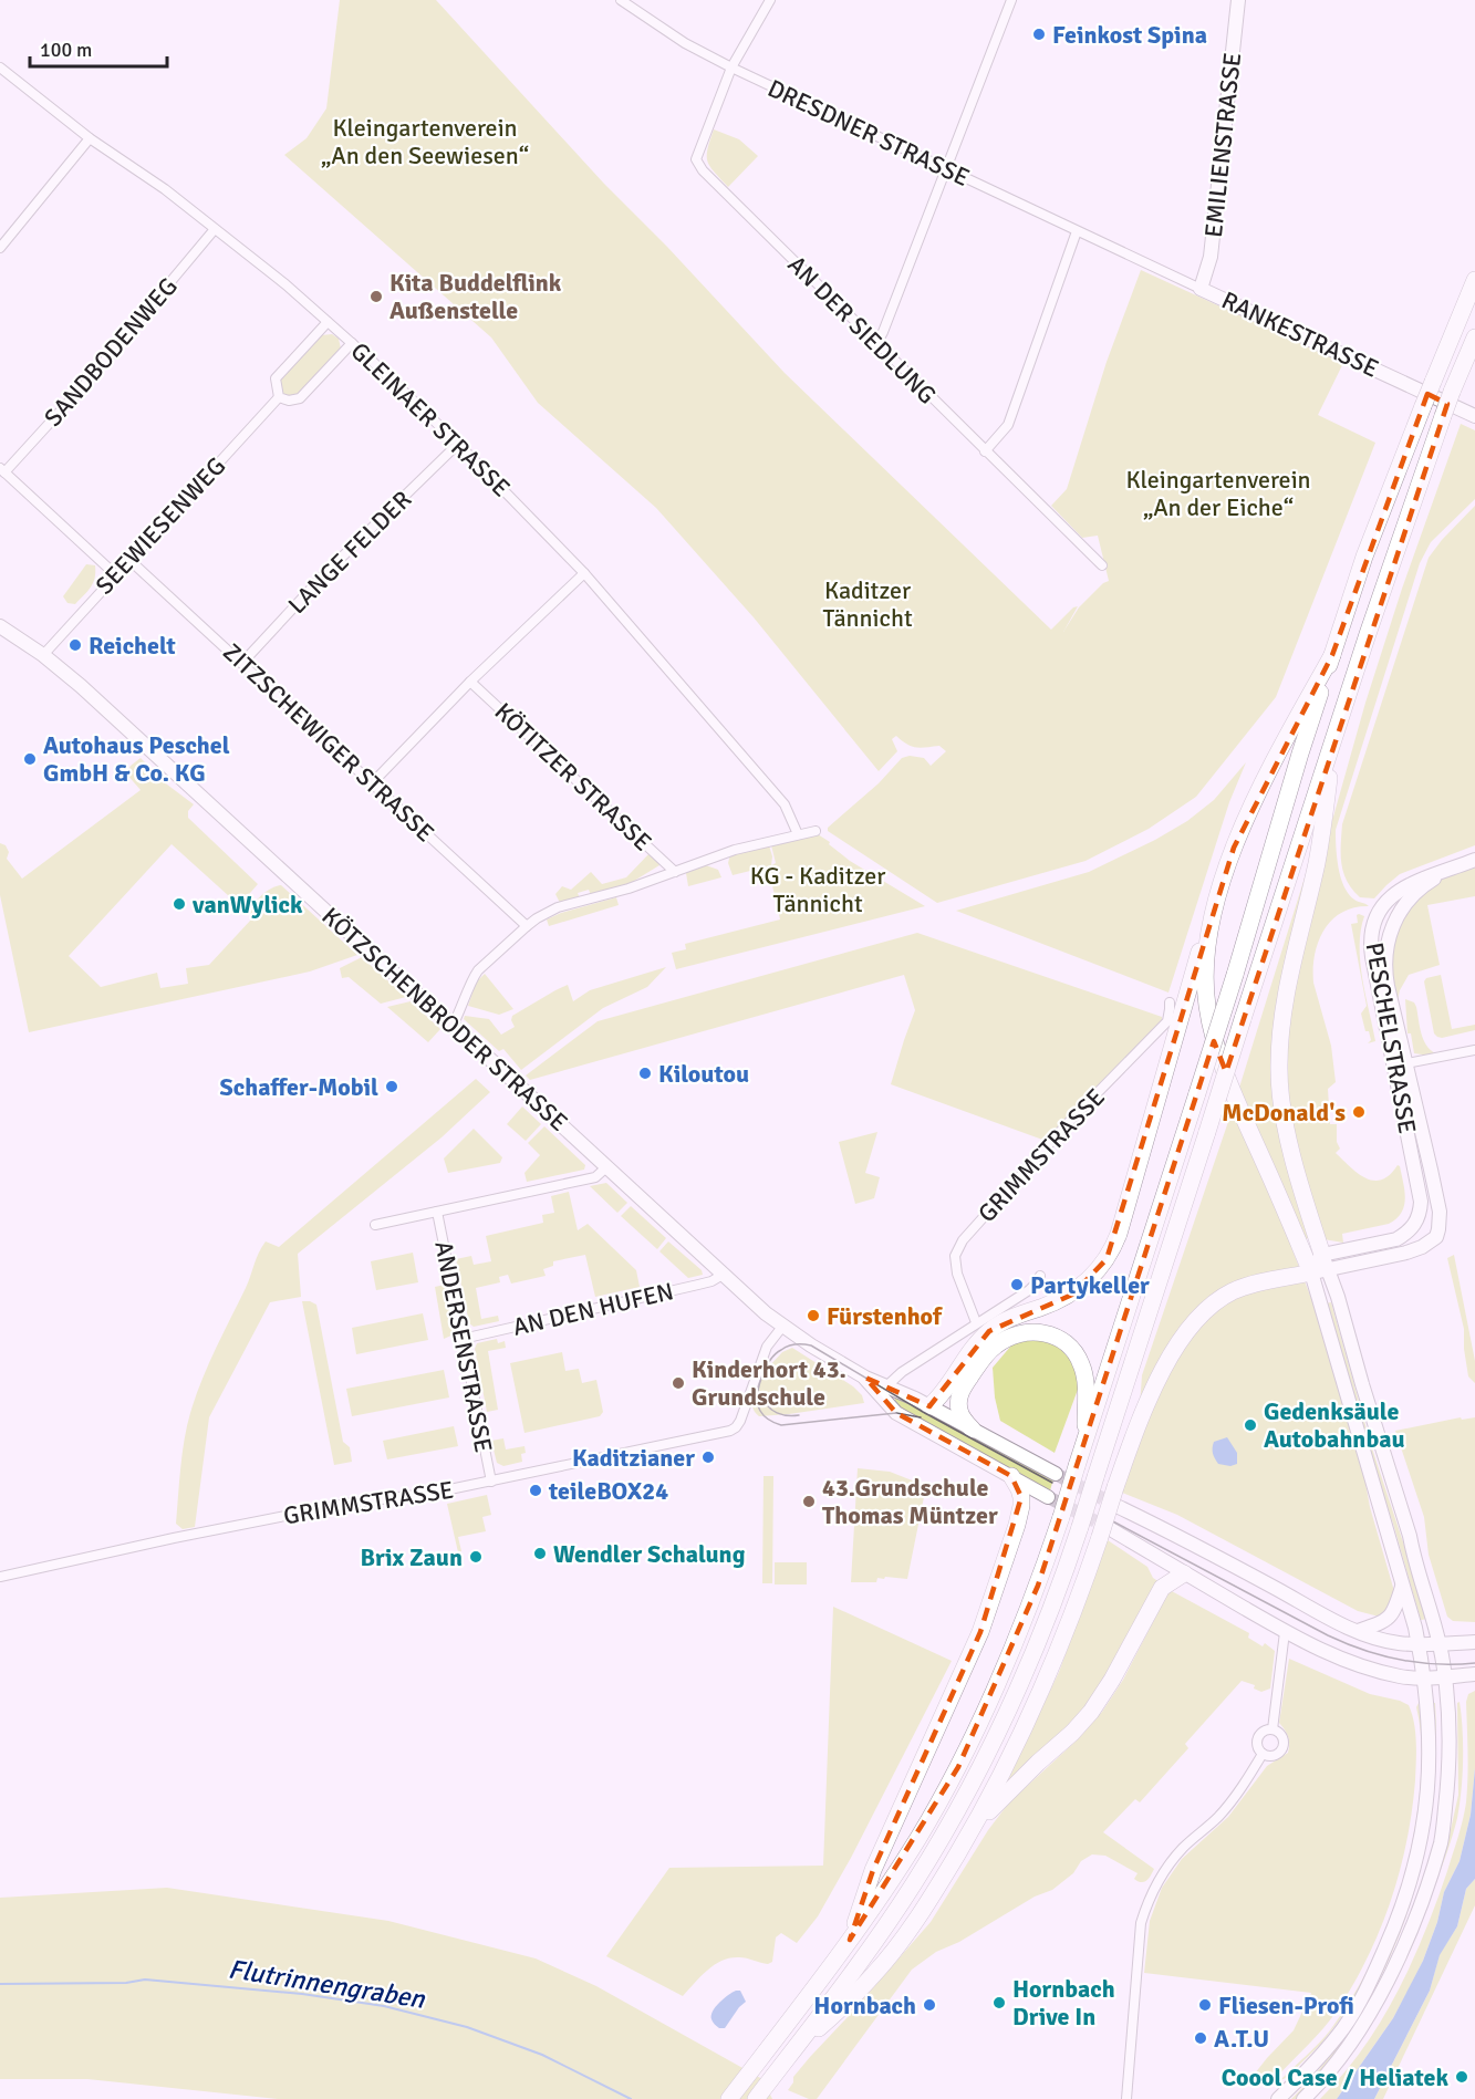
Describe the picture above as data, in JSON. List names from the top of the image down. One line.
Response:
{"streets":{"main road":["EMILIENSTRASSE","RANKESTRASSE","KÖTZSCHENBRODER STRASSE","PESCHELSTRASSE"],"street":["DRESDNER STRASSE","AN DER SIEDLUNG","SANDBODENWEG","GLEINAER STRASSE","SEEWIESENWEG","LANGE FELDER","ZITZSCHEWIGER STRASSE","KÖTITZER STRASSE","GRIMMSTRASSE","AN DEN HUFEN","ANDERSENSTRASSE"]},"crossings":[["DRESDNER STRASSE","AN DER SIEDLUNG"],["DRESDNER STRASSE","RANKESTRASSE"],["EMILIENSTRASSE","RANKESTRASSE"],["SANDBODENWEG","GLEINAER STRASSE"],["GLEINAER STRASSE","LANGE FELDER"],["SEEWIESENWEG","ZITZSCHEWIGER STRASSE"],["SEEWIESENWEG","KÖTZSCHENBRODER STRASSE"],["LANGE FELDER","ZITZSCHEWIGER STRASSE"],["KÖTZSCHENBRODER STRASSE","GRIMMSTRASSE"],["KÖTZSCHENBRODER STRASSE","AN DEN HUFEN"],["GRIMMSTRASSE","ANDERSENSTRASSE"],["AN DEN HUFEN","ANDERSENSTRASSE"]],"water":["Flutrinnengraben"],"parks":["Kleingartenverein „An den Seewiesen“","Kleingartenverein „An der Eiche“","Kaditzer Tännicht","KG - Kaditzer Tännicht"],"places":["Feinkost Spina","Kita Buddelflink Außenstelle","Reichelt","Autohaus Peschel GmbH & Co. KG","vanWylick","Kiloutou","Schaffer-Mobil","McDonald's","Partykeller","Fürstenhof","Kinderhort 43. Grundschule","Gedenksäule Autobahnbau","Kaditzianer","teileBOX24","43.Grundschule Thomas Müntzer","Wendler Schalung","Brix Zaun","Hornbach Drive In","Hornbach","Fliesen-Profi","A.T.U","Coool Case / Heliatek"],"scale_bar":"100 m"}
